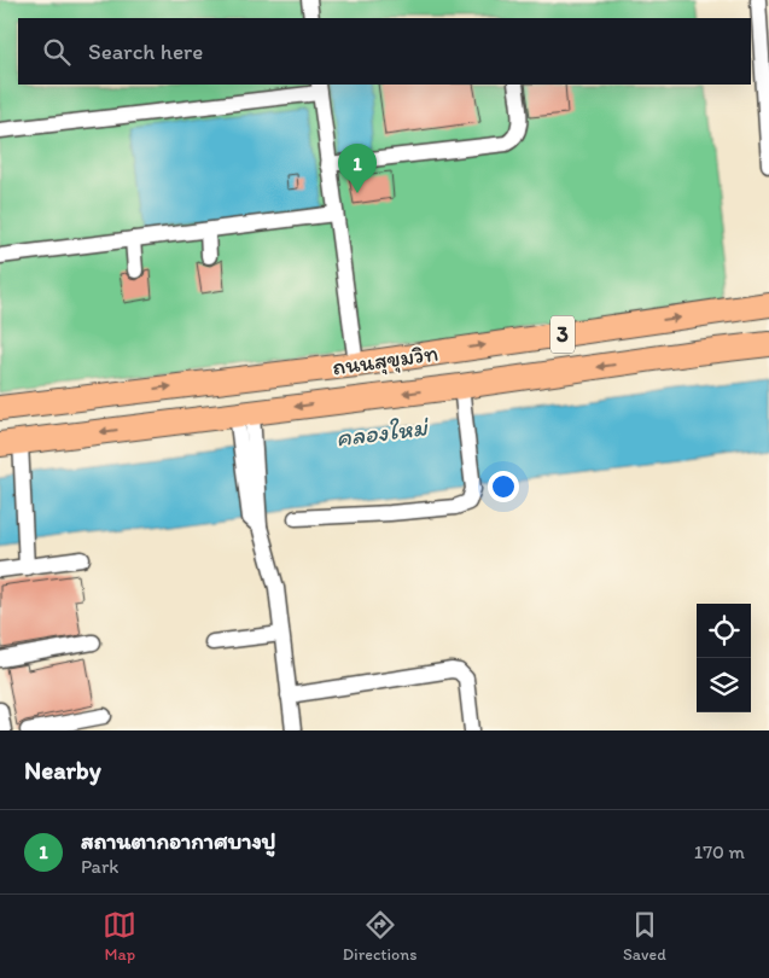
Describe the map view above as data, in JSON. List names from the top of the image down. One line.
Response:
{"streets":{"highway":["3","ถนนสุขุมวิท"]},"water":["คลองใหม่"],"page":{"search":"Search here","pins":"1","heading":"Nearby","list":[{"mark":"1","name":"สถานตากอากาศบางปู","note":"Park","value":"170 m"}],"nav":["Map","Directions","Saved"]}}
